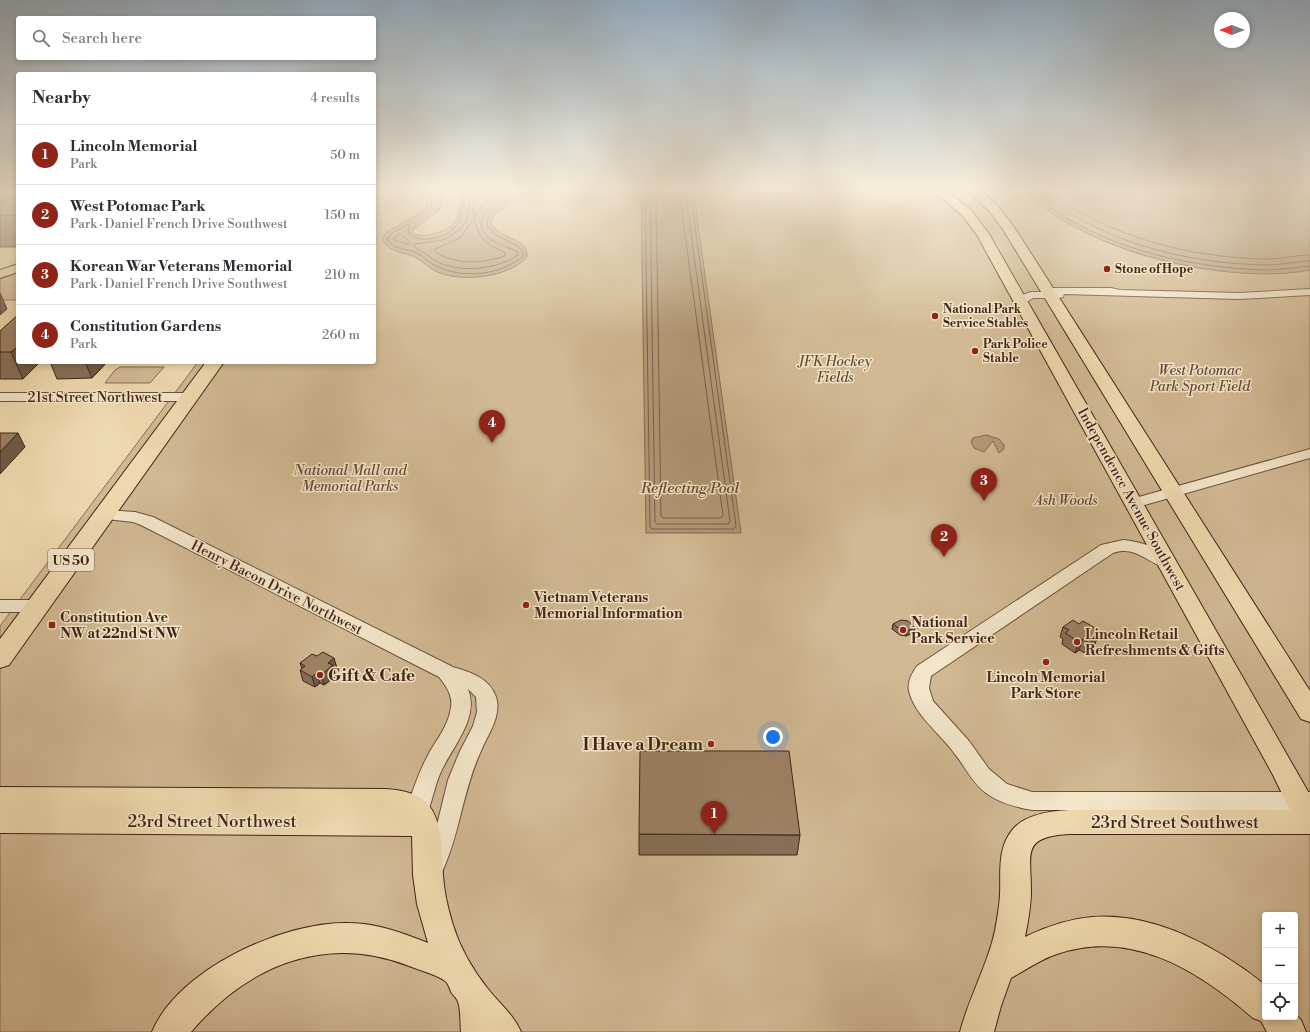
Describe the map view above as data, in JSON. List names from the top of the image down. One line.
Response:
{"streets":{"highway":["US 50"],"main road":["Independence Avenue Southwest","23rd Street Northwest","23rd Street Southwest"],"street":["21st Street Northwest","Henry Bacon Drive Northwest"]},"crossings":[["21st Street Northwest","US 50"],["Independence Avenue Southwest","23rd Street Southwest"],["US 50","Henry Bacon Drive Northwest"]],"water":["Reflecting Pool"],"parks":["JFK Hockey Fields","West Potomac Park Sport Field","National Mall and Memorial Parks","Ash Woods"],"places":{"other":["Stone of Hope","National Park Service Stables","Park Police Stable","Vietnam Veterans Memorial Information","National Park Service","Lincoln Retail Refreshments & Gifts","Lincoln Memorial Park Store","Gift & Cafe","I Have a Dream"],"transit":["Constitution Ave NW at 22nd St NW"]},"north":"left","page":{"search":"Search here","heading":["Nearby","4 results"],"list":[{"mark":"1","name":"Lincoln Memorial","note":"Park","value":"50 m"},{"mark":"2","name":"West Potomac Park","note":"Park · Daniel French Drive Southwest","value":"150 m"},{"mark":"3","name":"Korean War Veterans Memorial","note":"Park · Daniel French Drive Southwest","value":"210 m"},{"mark":"4","name":"Constitution Gardens","note":"Park","value":"260 m"}],"pins":["4","3","2","1"],"map_buttons":["+","−"]}}
